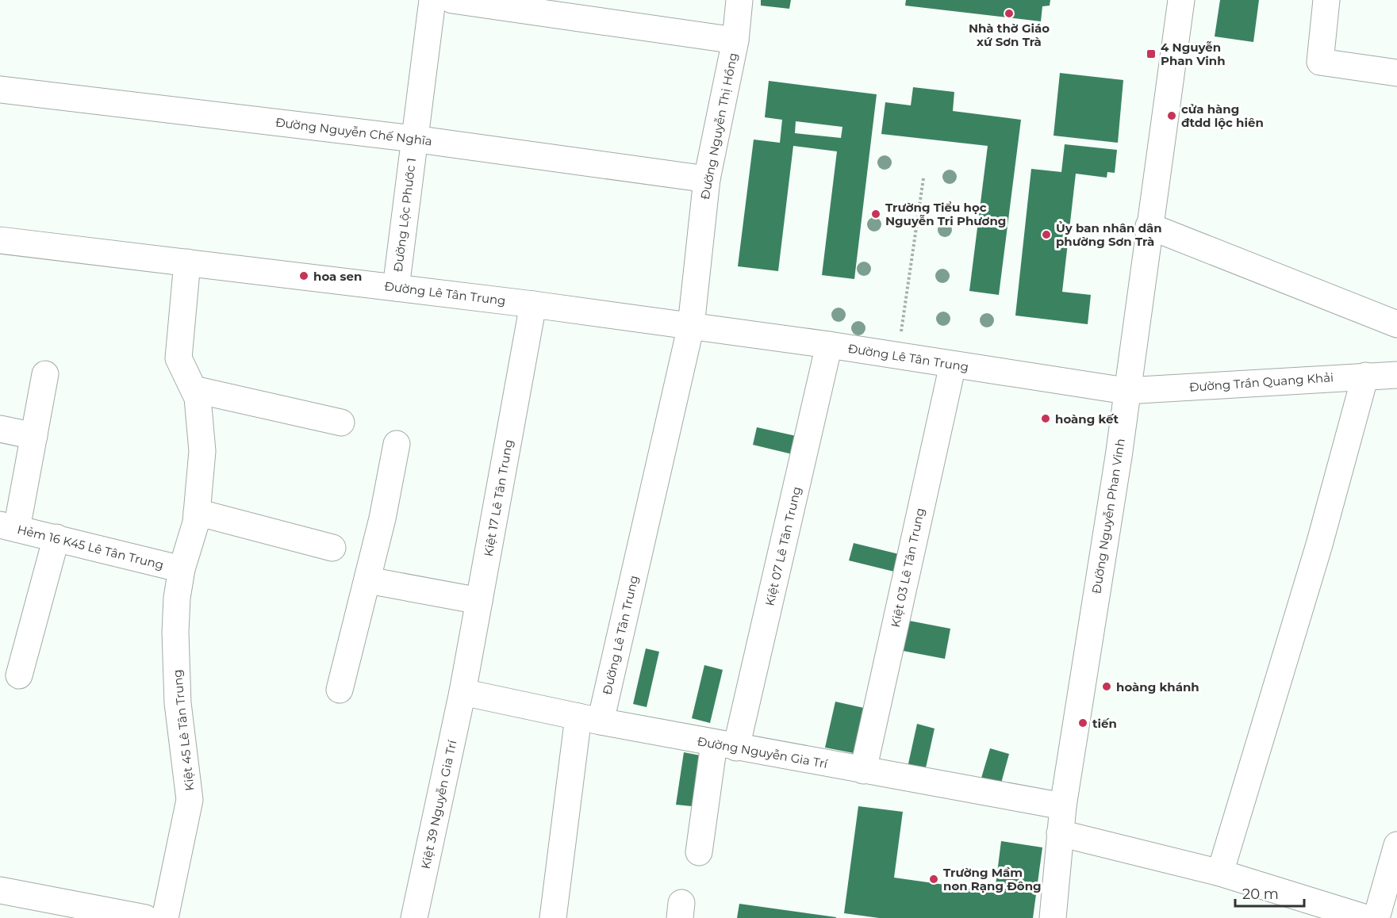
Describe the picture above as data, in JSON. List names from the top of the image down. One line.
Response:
{"streets":{"street":["Đường Nguyễn Thị Hồng","Đường Nguyễn Chế Nghĩa","Đường Lộc Phước 1","Đường Lê Tân Trung","Đường Trần Quang Khải","Kiệt 17 Lê Tân Trung","Đường Nguyễn Phan Vinh","Kiệt 07 Lê Tân Trung","Hẻm 16 K45 Lê Tân Trung","Kiệt 03 Lê Tân Trung","Kiệt 45 Lê Tân Trung","Đường Nguyễn Gia Trí","Kiệt 39 Nguyễn Gia Trí"]},"crossings":[["Đường Nguyễn Thị Hồng","Đường Nguyễn Chế Nghĩa"],["Đường Nguyễn Thị Hồng","Đường Lê Tân Trung"],["Đường Nguyễn Chế Nghĩa","Đường Lộc Phước 1"],["Đường Lộc Phước 1","Đường Lê Tân Trung"],["Đường Lê Tân Trung","Đường Trần Quang Khải"],["Đường Lê Tân Trung","Kiệt 17 Lê Tân Trung"],["Đường Lê Tân Trung","Đường Nguyễn Phan Vinh"],["Đường Lê Tân Trung","Kiệt 07 Lê Tân Trung"],["Đường Lê Tân Trung","Kiệt 03 Lê Tân Trung"],["Đường Lê Tân Trung","Kiệt 45 Lê Tân Trung"],["Đường Lê Tân Trung","Đường Nguyễn Gia Trí"],["Đường Trần Quang Khải","Đường Nguyễn Phan Vinh"],["Kiệt 17 Lê Tân Trung","Đường Nguyễn Gia Trí"],["Kiệt 17 Lê Tân Trung","Kiệt 39 Nguyễn Gia Trí"],["Đường Nguyễn Phan Vinh","Đường Nguyễn Gia Trí"],["Kiệt 07 Lê Tân Trung","Đường Nguyễn Gia Trí"],["Hẻm 16 K45 Lê Tân Trung","Kiệt 45 Lê Tân Trung"],["Kiệt 03 Lê Tân Trung","Đường Nguyễn Gia Trí"],["Đường Nguyễn Gia Trí","Kiệt 39 Nguyễn Gia Trí"]],"places":{"other":["Nhà thờ Giáo xứ Sơn Trà","cửa hàng đtdd lộc hiên","Trường Tiểu học Nguyễn Tri Phương","Ủy ban nhân dân phường Sơn Trà","hoa sen","hoàng kết","hoàng khánh","tiến","Trường Mầm non Rạng Đông"],"transit":["4 Nguyễn Phan Vinh"]},"scale_bar":"20 m"}
